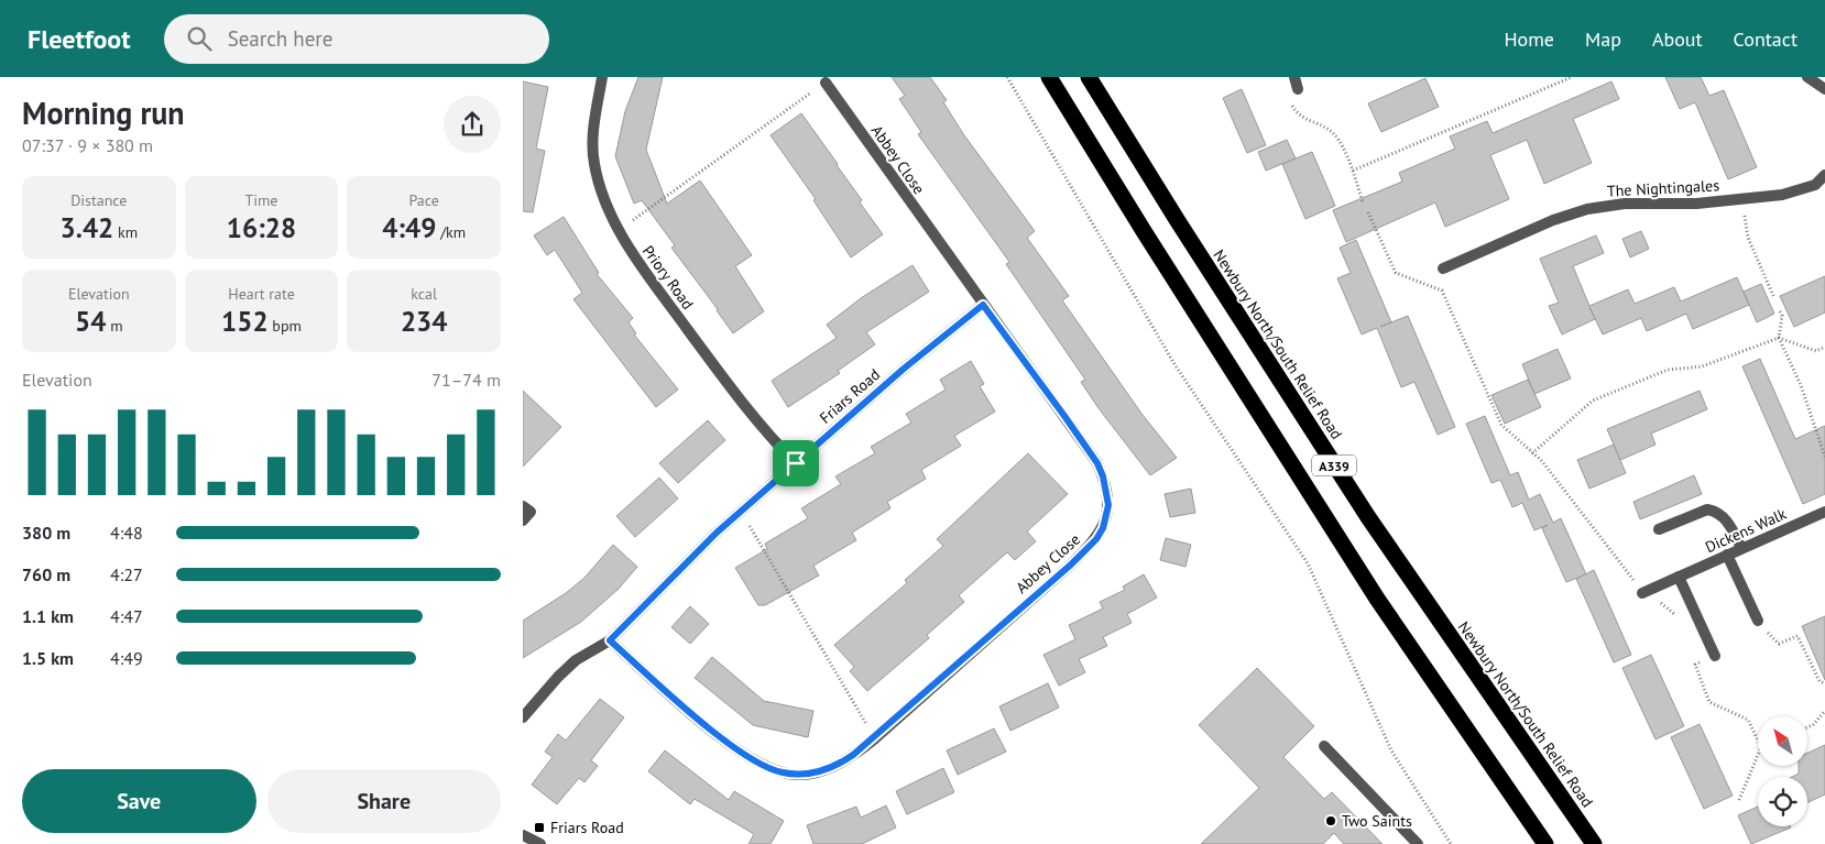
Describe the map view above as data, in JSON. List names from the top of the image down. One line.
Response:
{"streets":{"highway":["Newbury North/South Relief Road","A339"],"street":["Abbey Close","The Nightingales","Priory Road","Friars Road","Dickens Walk"]},"crossings":[["Abbey Close","Friars Road"],["Priory Road","Friars Road"]],"places":{"other":["Two Saints"],"transit":["Friars Road"]},"north":"top left","page":{"header":"Fleetfoot","search":"Search here","nav":["Home","Map","About","Contact"],"heading":["Morning run","07:37 · 9 × 380 m"],"stats":[["Distance","3.42 km"],["Time","16:28"],["Pace","4:49 /km"],["Elevation","54 m"],["Heart rate","152 bpm"],["kcal","234"]],"chart":["Elevation","71–74 m"],"list":[{"name":"380 m","note":"4:48"},{"name":"760 m","note":"4:27"},{"name":"1.1 km","note":"4:47"},{"name":"1.5 km","note":"4:49"}],"buttons":["Save","Share"]}}
